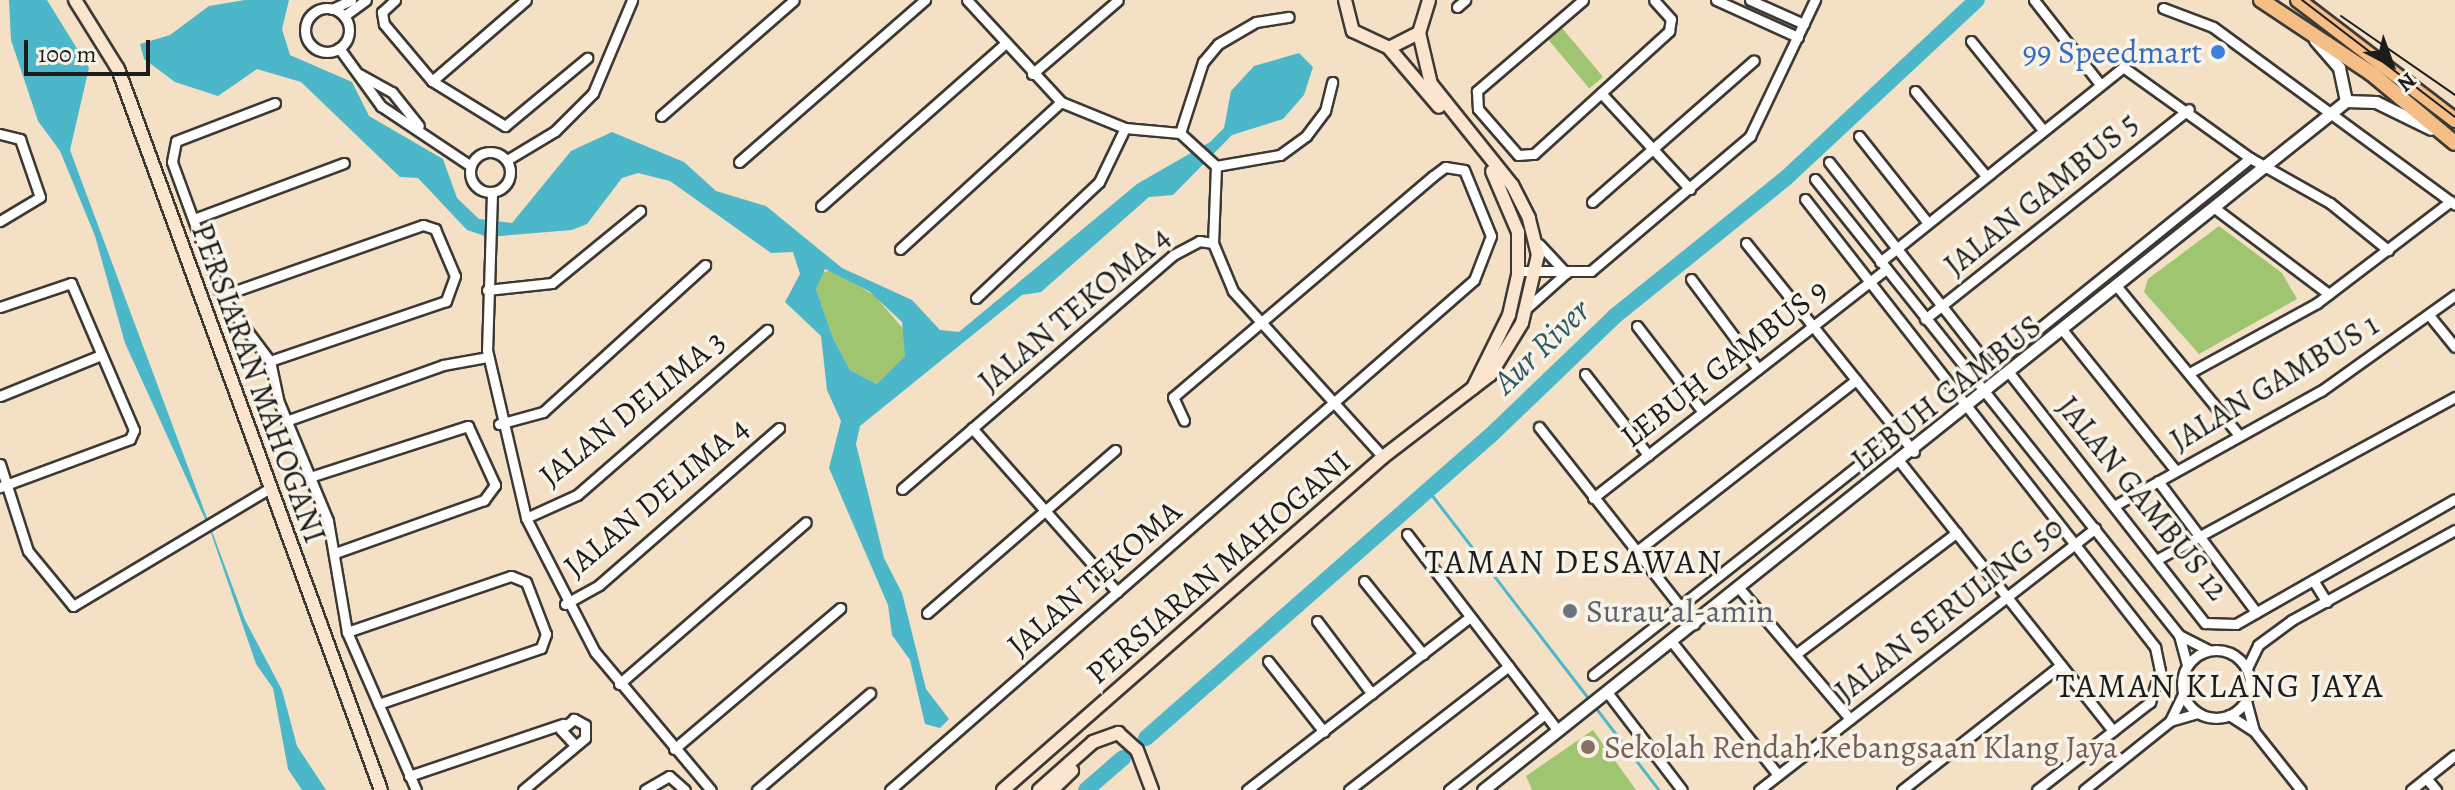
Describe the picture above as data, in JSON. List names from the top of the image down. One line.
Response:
{"streets":{"main road":["PERSIARAN MAHOGANI"],"street":["JALAN GAMBUS 5","JALAN TEKOMA 4","LEBUH GAMBUS 9","JALAN GAMBUS 1","LEBUH GAMBUS","JALAN DELIMA 3","JALAN DELIMA 4","JALAN GAMBUS 12","JALAN TEKOMA","JALAN SERULING 50"]},"crossings":[["JALAN GAMBUS 5","LEBUH GAMBUS 9"],["JALAN GAMBUS 1","JALAN GAMBUS 12"],["LEBUH GAMBUS","JALAN GAMBUS 12"]],"districts":["TAMAN DESAWAN","TAMAN KLANG JAYA"],"water":["Aur River"],"places":["99 Speedmart","Surau al-amin","Sekolah Rendah Kebangsaan Klang Jaya"],"scale_bar":"100 m","north":"bottom right"}
